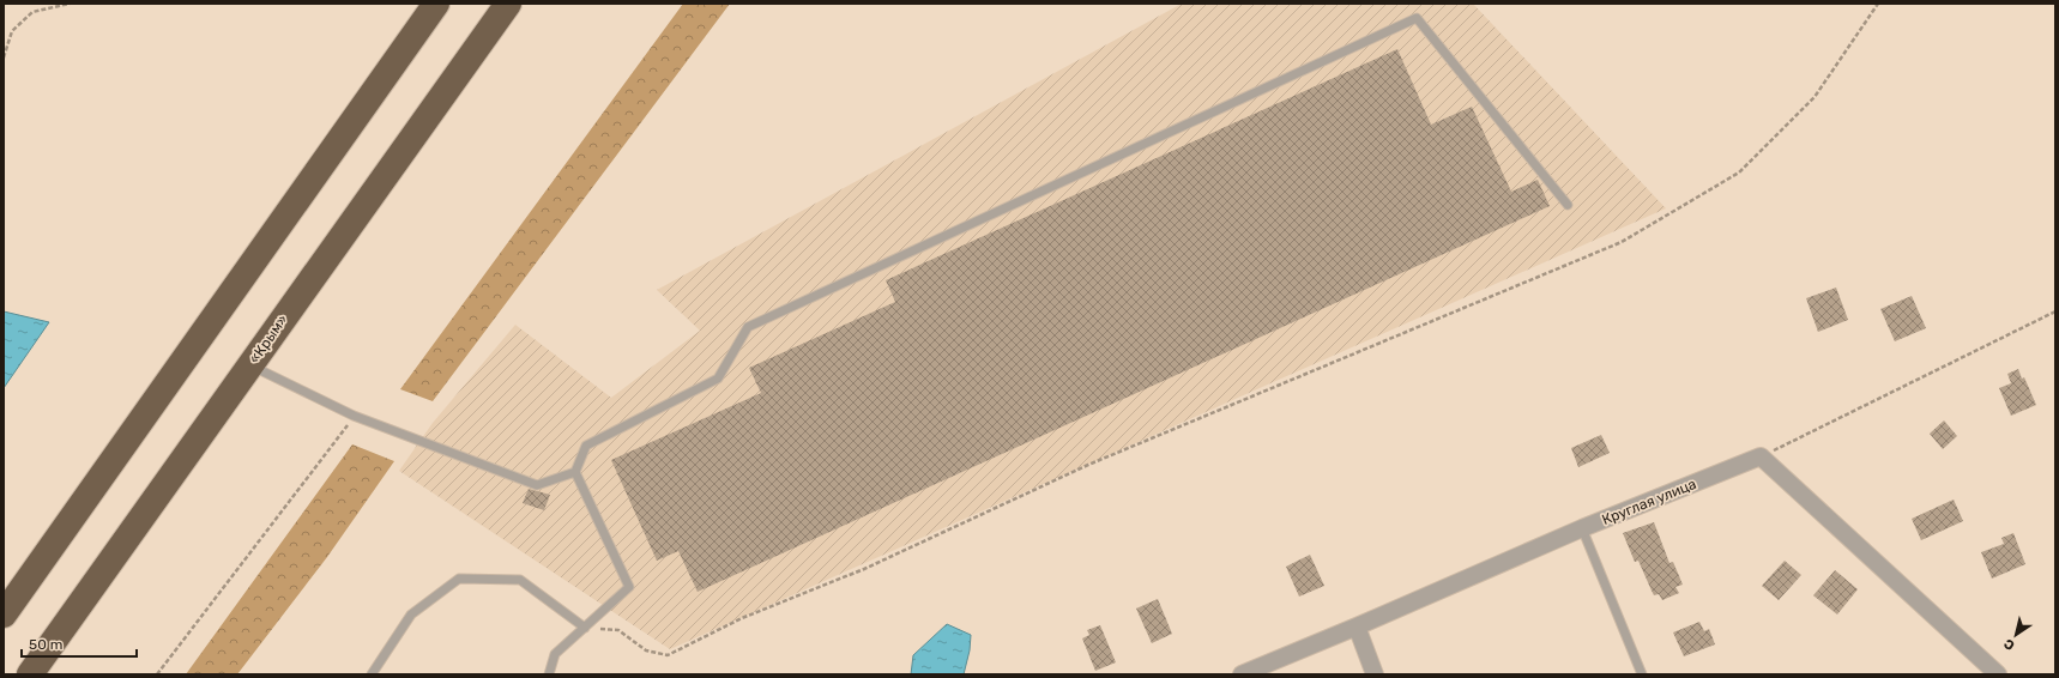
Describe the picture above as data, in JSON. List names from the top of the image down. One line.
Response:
{"streets":{"highway":["«Крым»"],"street":["Круглая улица"]},"scale_bar":"50 m","north":"bottom left"}
